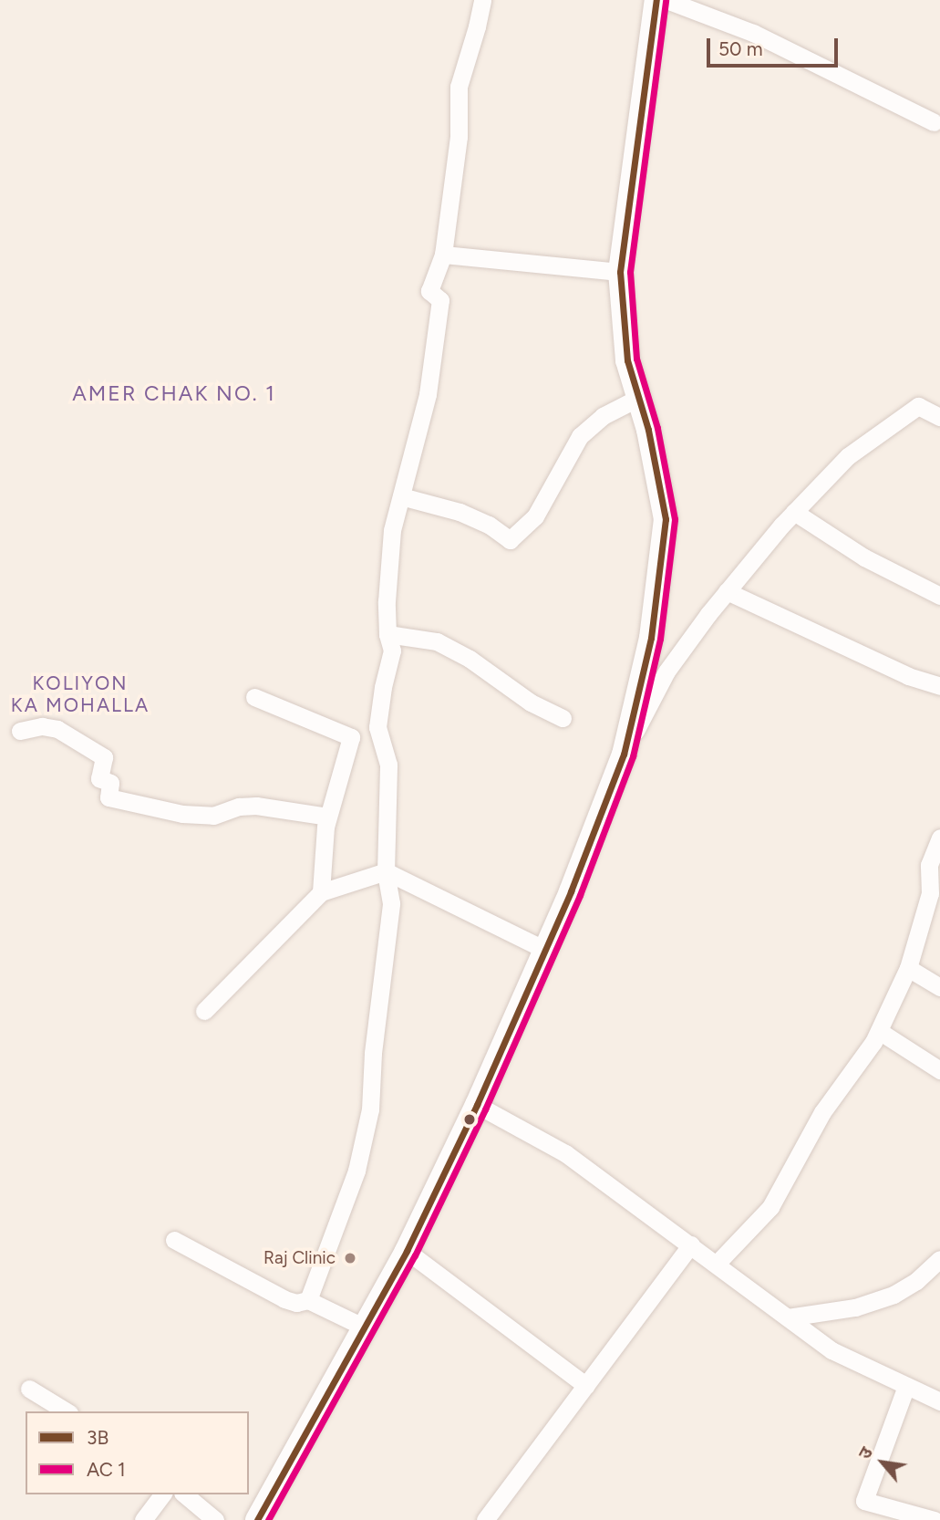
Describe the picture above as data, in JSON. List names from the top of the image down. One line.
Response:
{"districts":["AMER CHAK NO. 1","KOLIYON KA MOHALLA"],"places":["Raj Clinic"],"lines":["transit line 3B"],"legend":["3B","AC 1"],"scale_bar":"50 m","north":"top left"}
